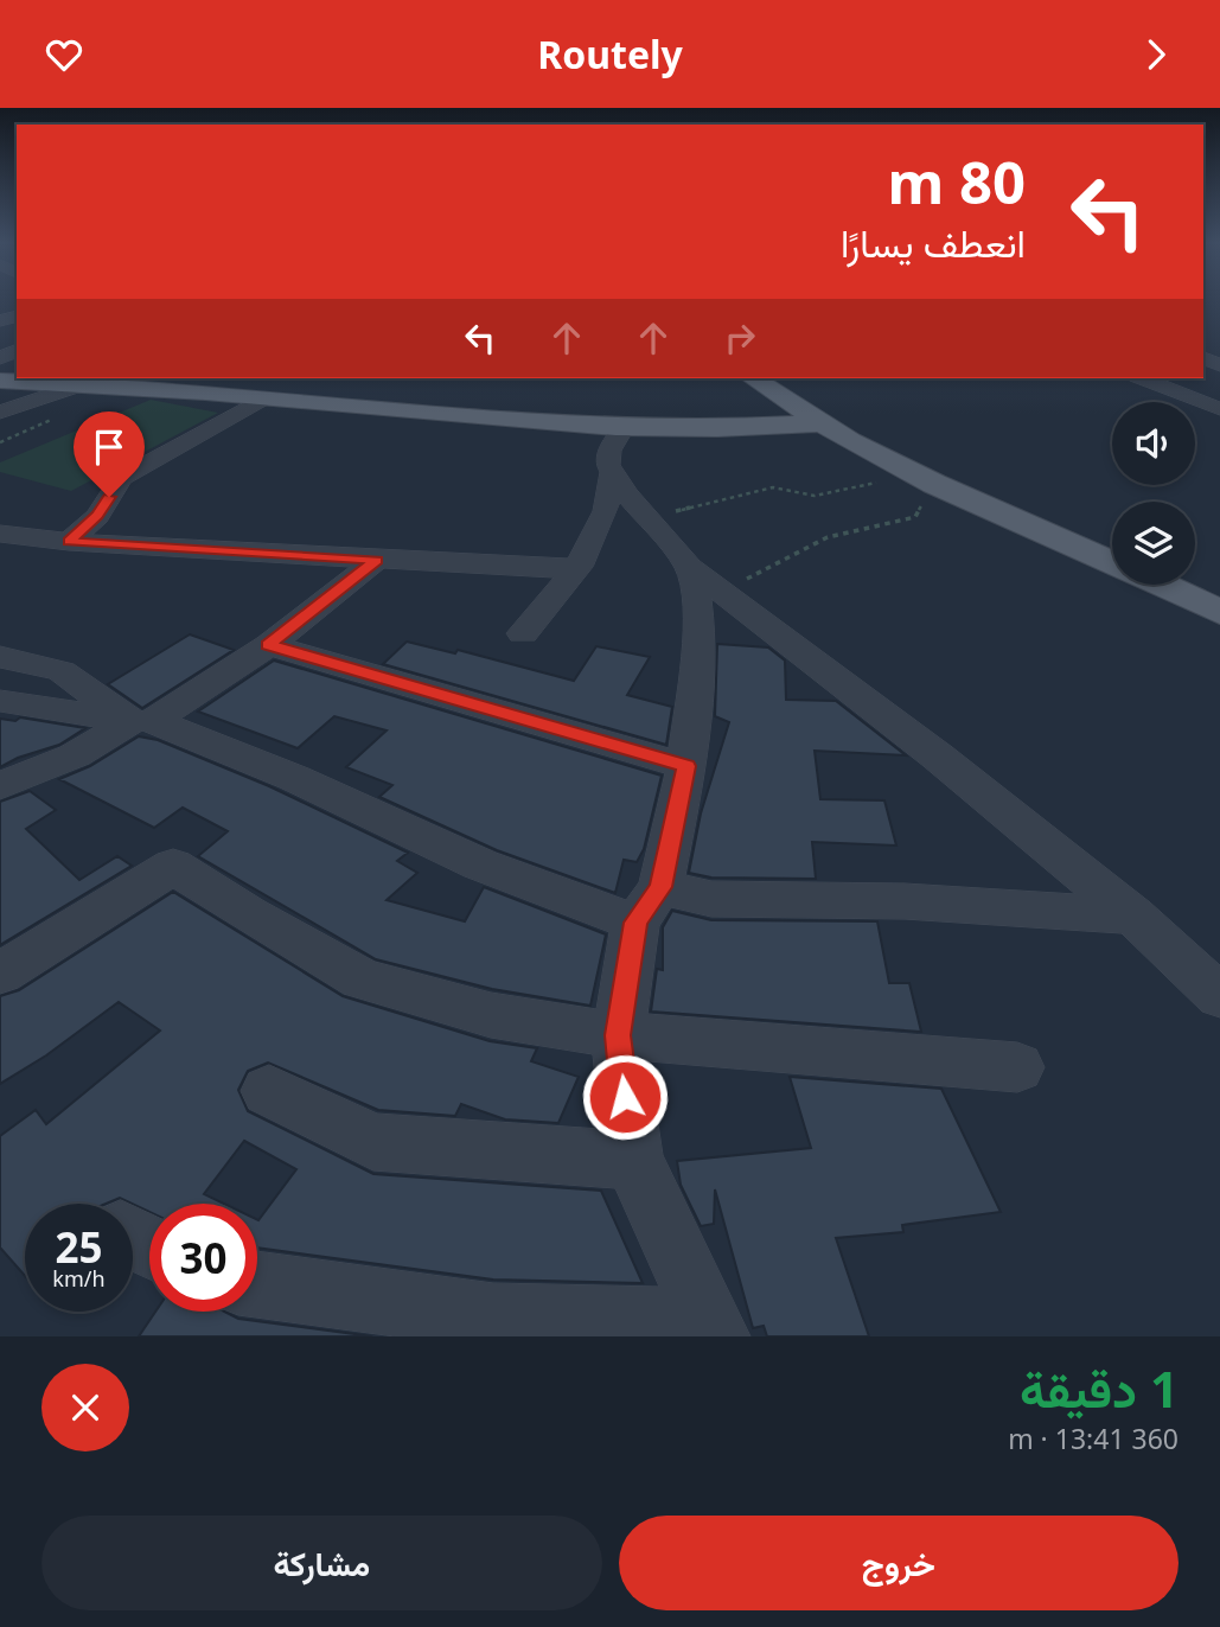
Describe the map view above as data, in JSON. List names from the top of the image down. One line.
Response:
{"page":{"header":"Routely","turn":["80 m","انعطف يسارًا"],"speed":"25 km/h","limit":"30","heading":["1 دقيقة","360 m · 13:41"],"buttons":["خروج","مشاركة"]}}
